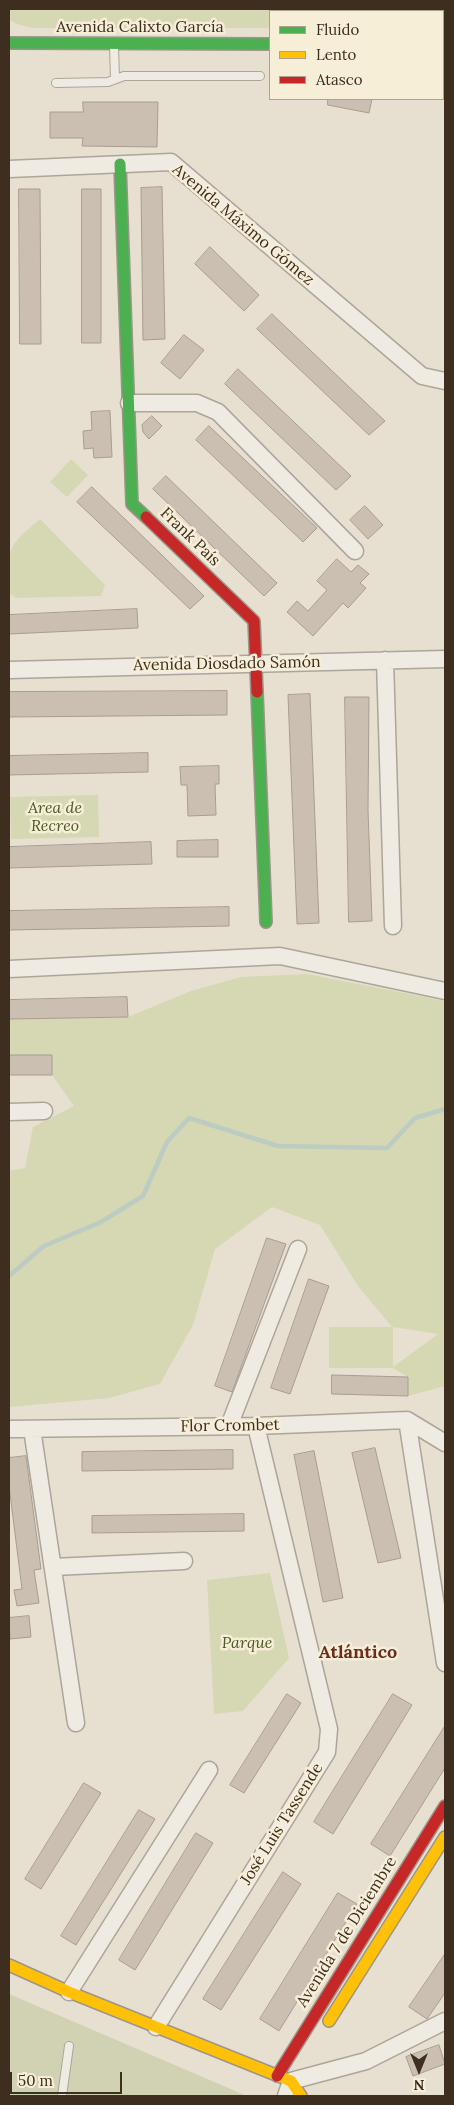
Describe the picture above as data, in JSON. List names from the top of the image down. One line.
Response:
{"streets":{"street":["Avenida Calixto García","Avenida Máximo Gómez","Frank País","Avenida Diosdado Samón","Flor Crombet","José Luis Tassende","Avenida 7 de Diciembre"]},"crossings":[["Avenida Máximo Gómez","Frank País"],["Frank País","Avenida Diosdado Samón"],["Flor Crombet","José Luis Tassende"]],"districts":["Atlántico"],"parks":["Area de Recreo","Parque"],"legend":["Fluido","Lento","Atasco"],"scale_bar":"50 m","north":"bottom"}
